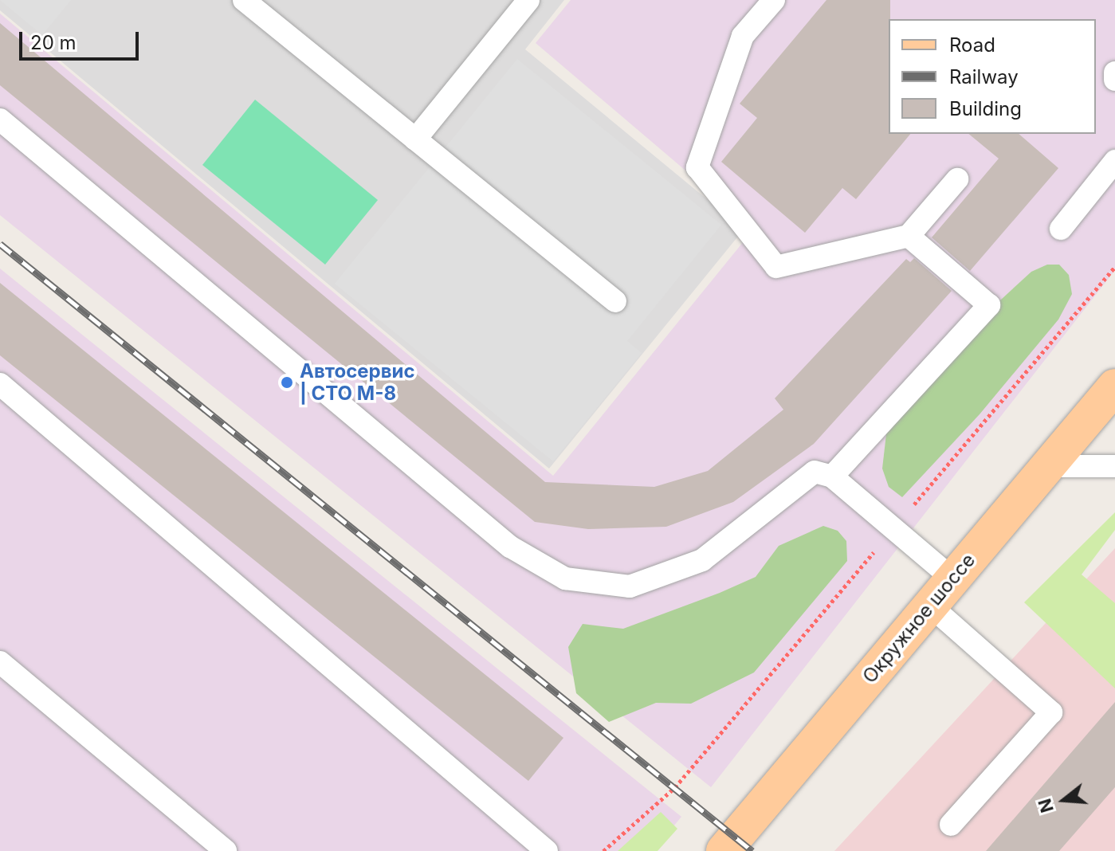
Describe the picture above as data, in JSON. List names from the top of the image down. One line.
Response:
{"streets":{"main road":["Окружное шоссе"]},"places":["Автосервис | СТО М-8"],"legend":["Road","Railway","Building"],"scale_bar":"20 m","north":"left"}
